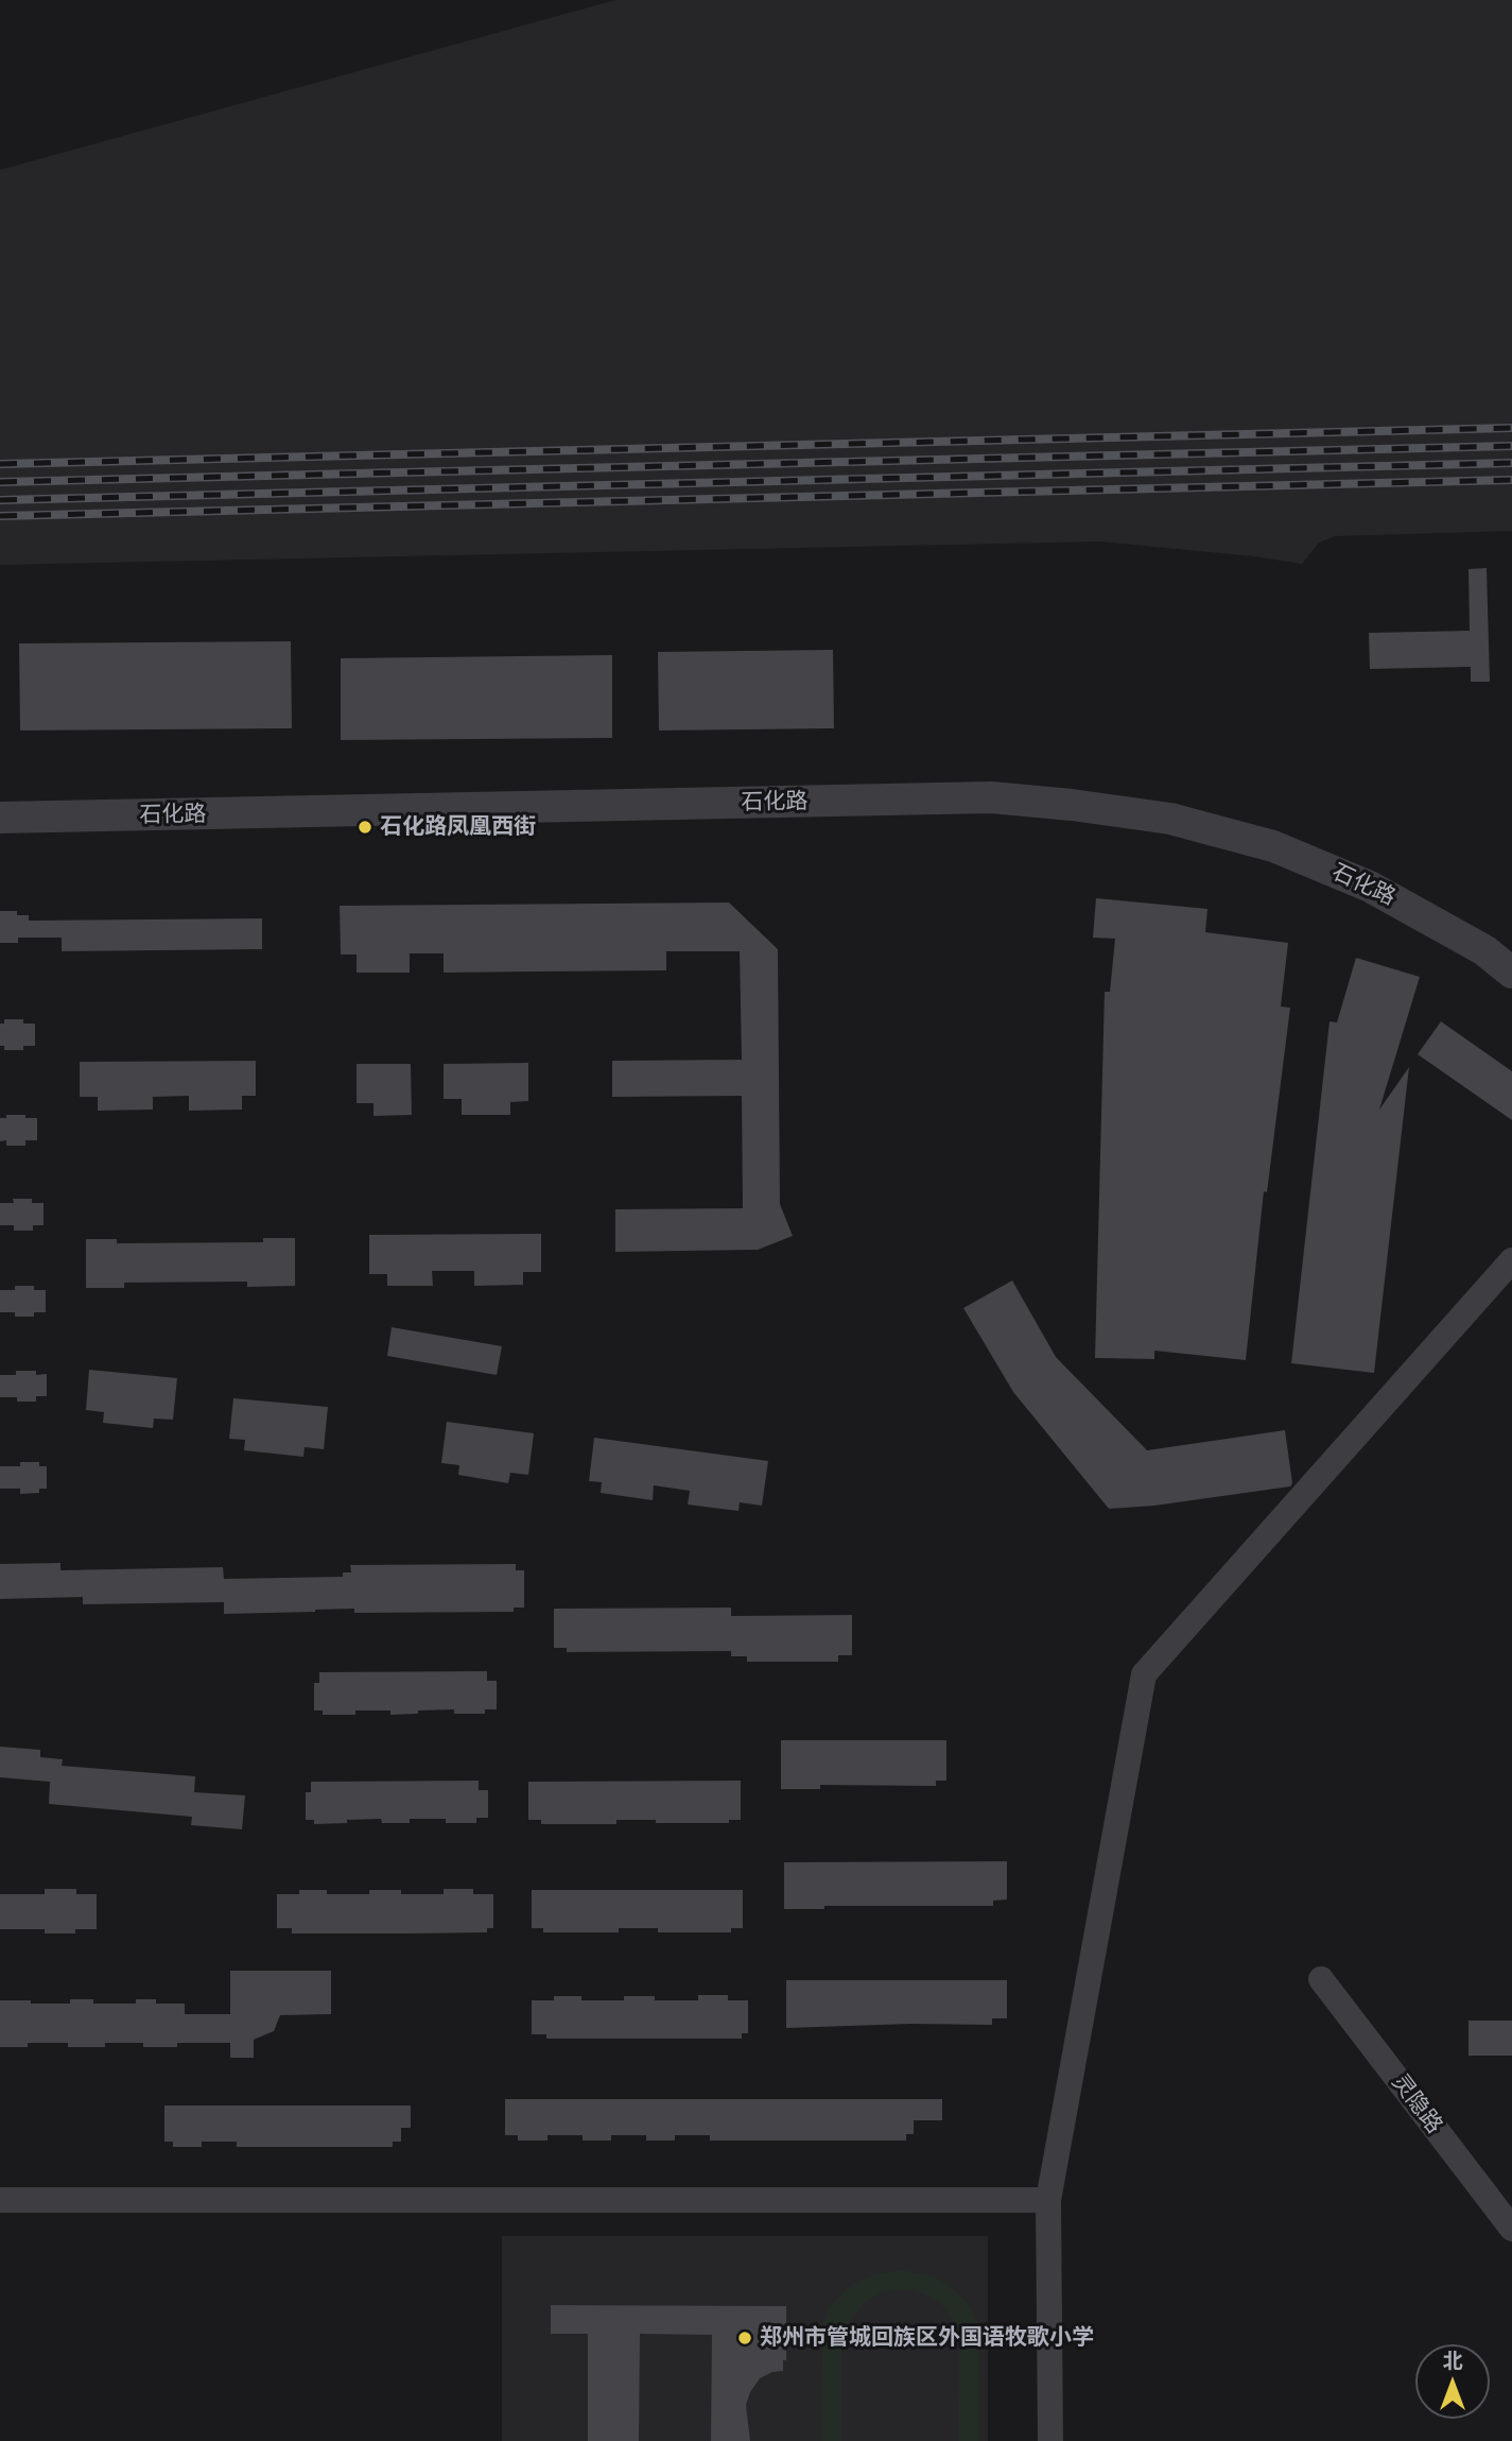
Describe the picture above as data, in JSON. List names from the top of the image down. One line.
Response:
{"streets":{"street":["石化路","灵隐路"]},"places":["石化路凤凰西街","郑州市管城回族区外国语牧歌小学"],"north":"top"}
